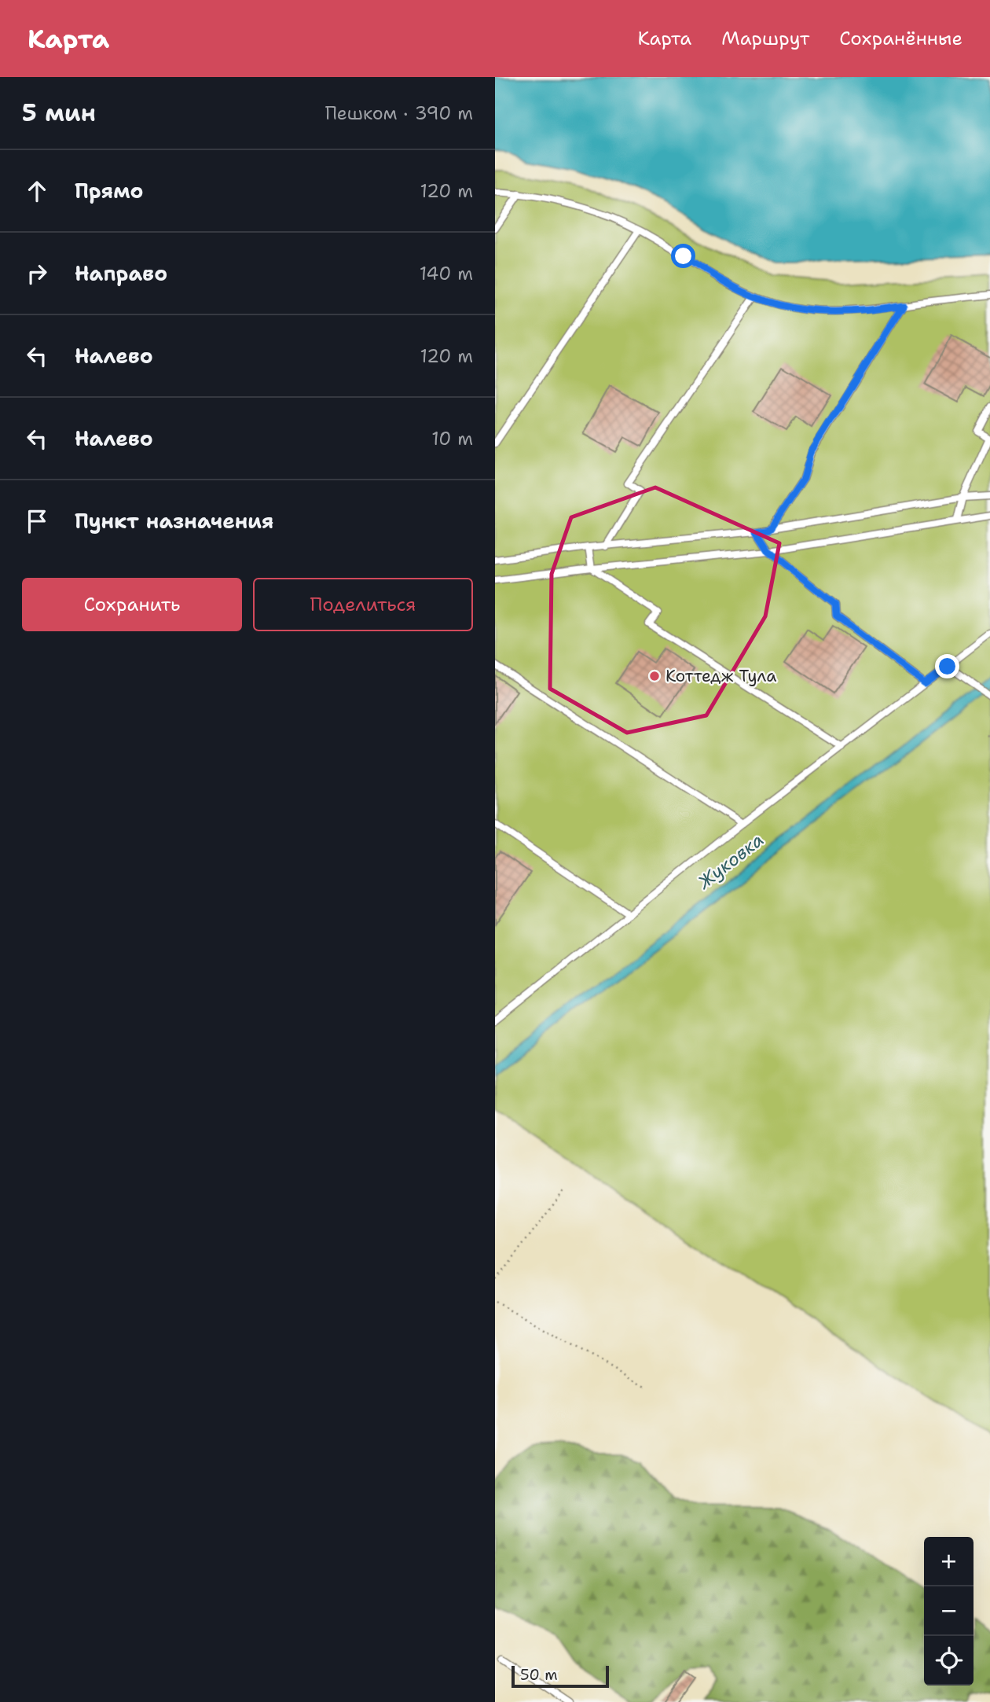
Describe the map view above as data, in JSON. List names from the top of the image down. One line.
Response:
{"water":["Жуковка"],"places":["Коттедж Тула"],"scale_bar":"50 m","page":{"header":"Карта","nav":["Карта","Маршрут","Сохранённые"],"heading":["5 мин","Пешком · 390 m"],"list":[["Прямо","120 m"],["Направо","140 m"],["Налево","120 m"],["Налево","10 m"],"Пункт назначения"],"buttons":["Сохранить","Поделиться"],"map_buttons":["+","−"],"scale":"50 m"}}
